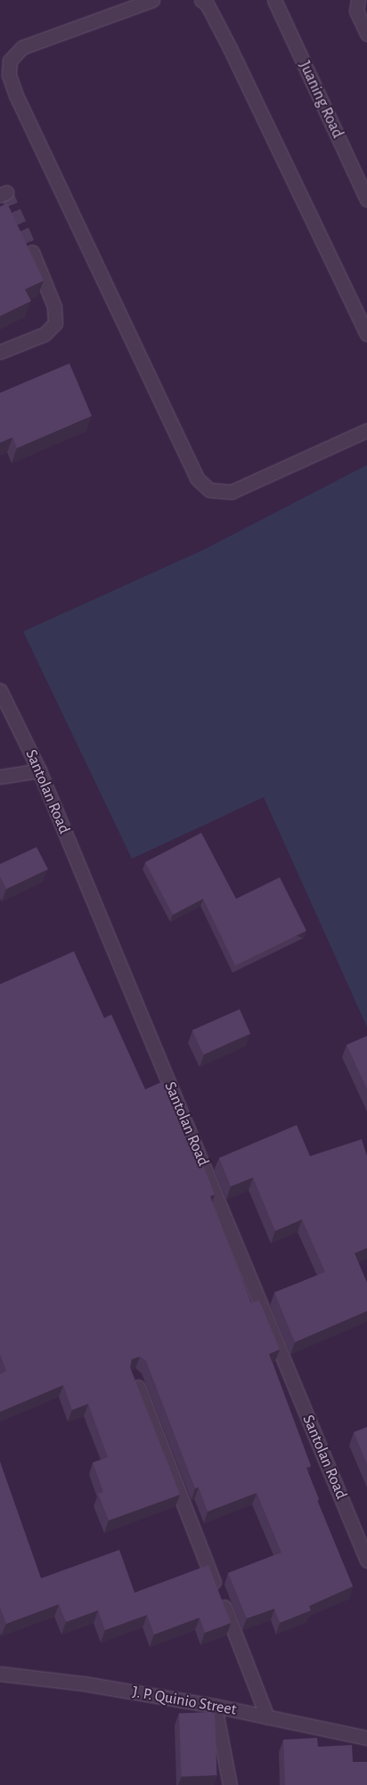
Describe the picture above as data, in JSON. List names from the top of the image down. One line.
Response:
{"streets":{"street":["Juaning Road","Santolan Road","J. P. Quinio Street"]}}
